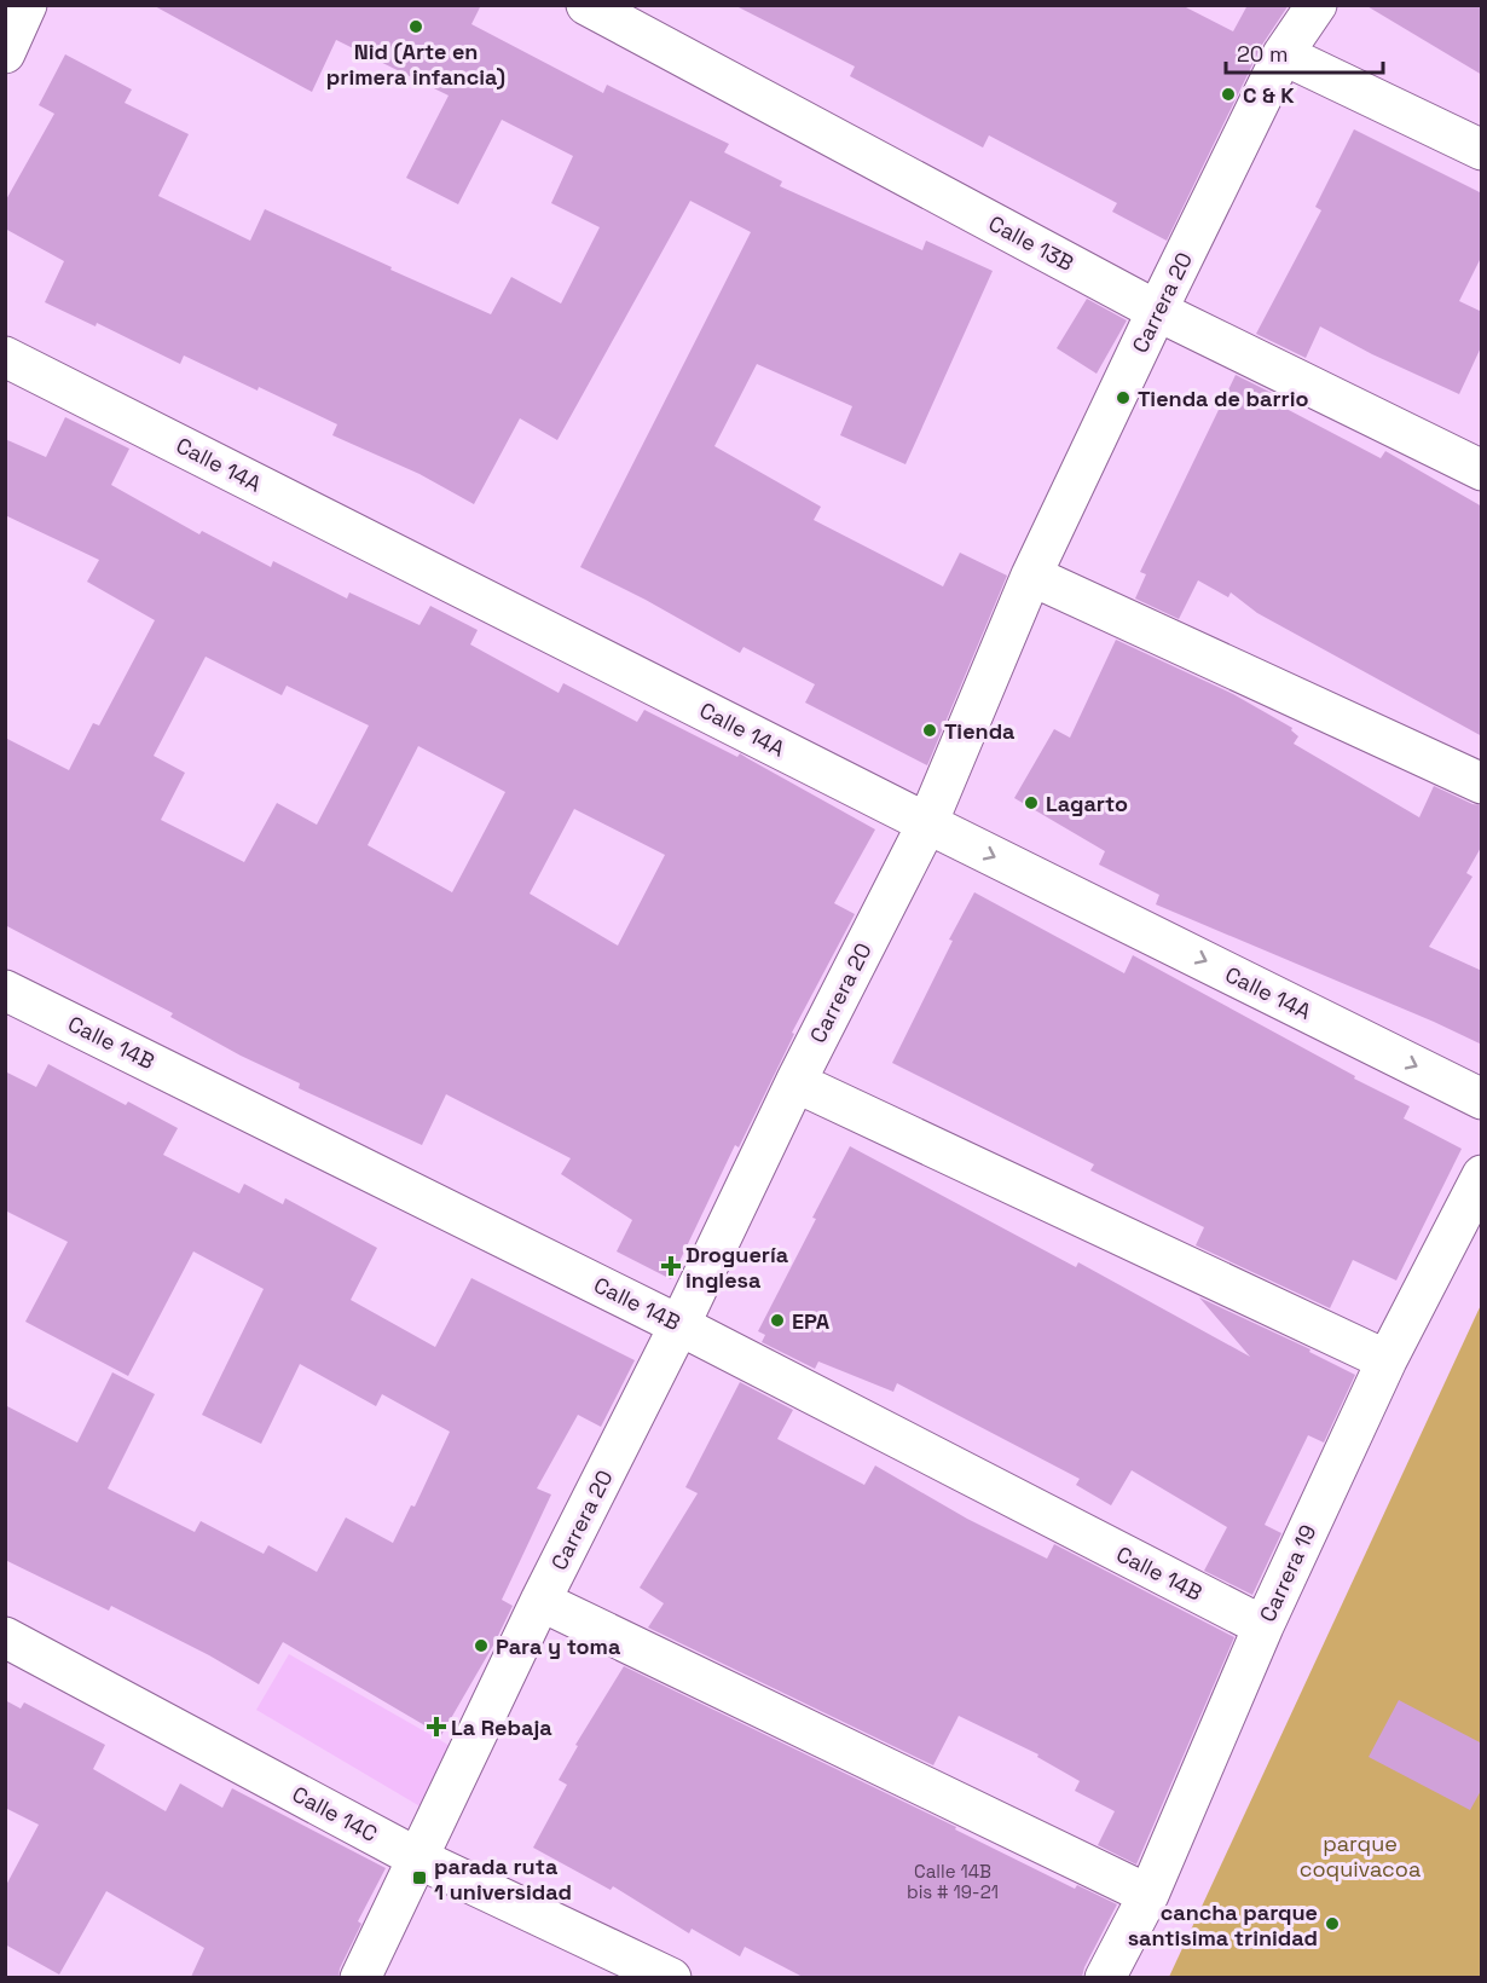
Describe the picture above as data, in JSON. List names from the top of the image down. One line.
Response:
{"streets":{"street":["Calle 13B","Carrera 20","Calle 14A","Calle 14B","Carrera 19","Calle 14C"]},"crossings":[["Calle 13B","Carrera 20"],["Carrera 20","Calle 14A"],["Carrera 20","Calle 14B"],["Carrera 20","Calle 14C"],["Calle 14B","Carrera 19"]],"parks":["parque coquivacoa"],"places":{"other":["Nid (Arte en primera infancia)","C & K","Tienda de barrio","Tienda","Lagarto","EPA","Para y toma","cancha parque santisima trinidad"],"health":["Droguería inglesa","La Rebaja"],"transit":["parada ruta 1 universidad"]},"house_numbers":["Calle 14B bis # 19-21"],"scale_bar":"20 m"}
